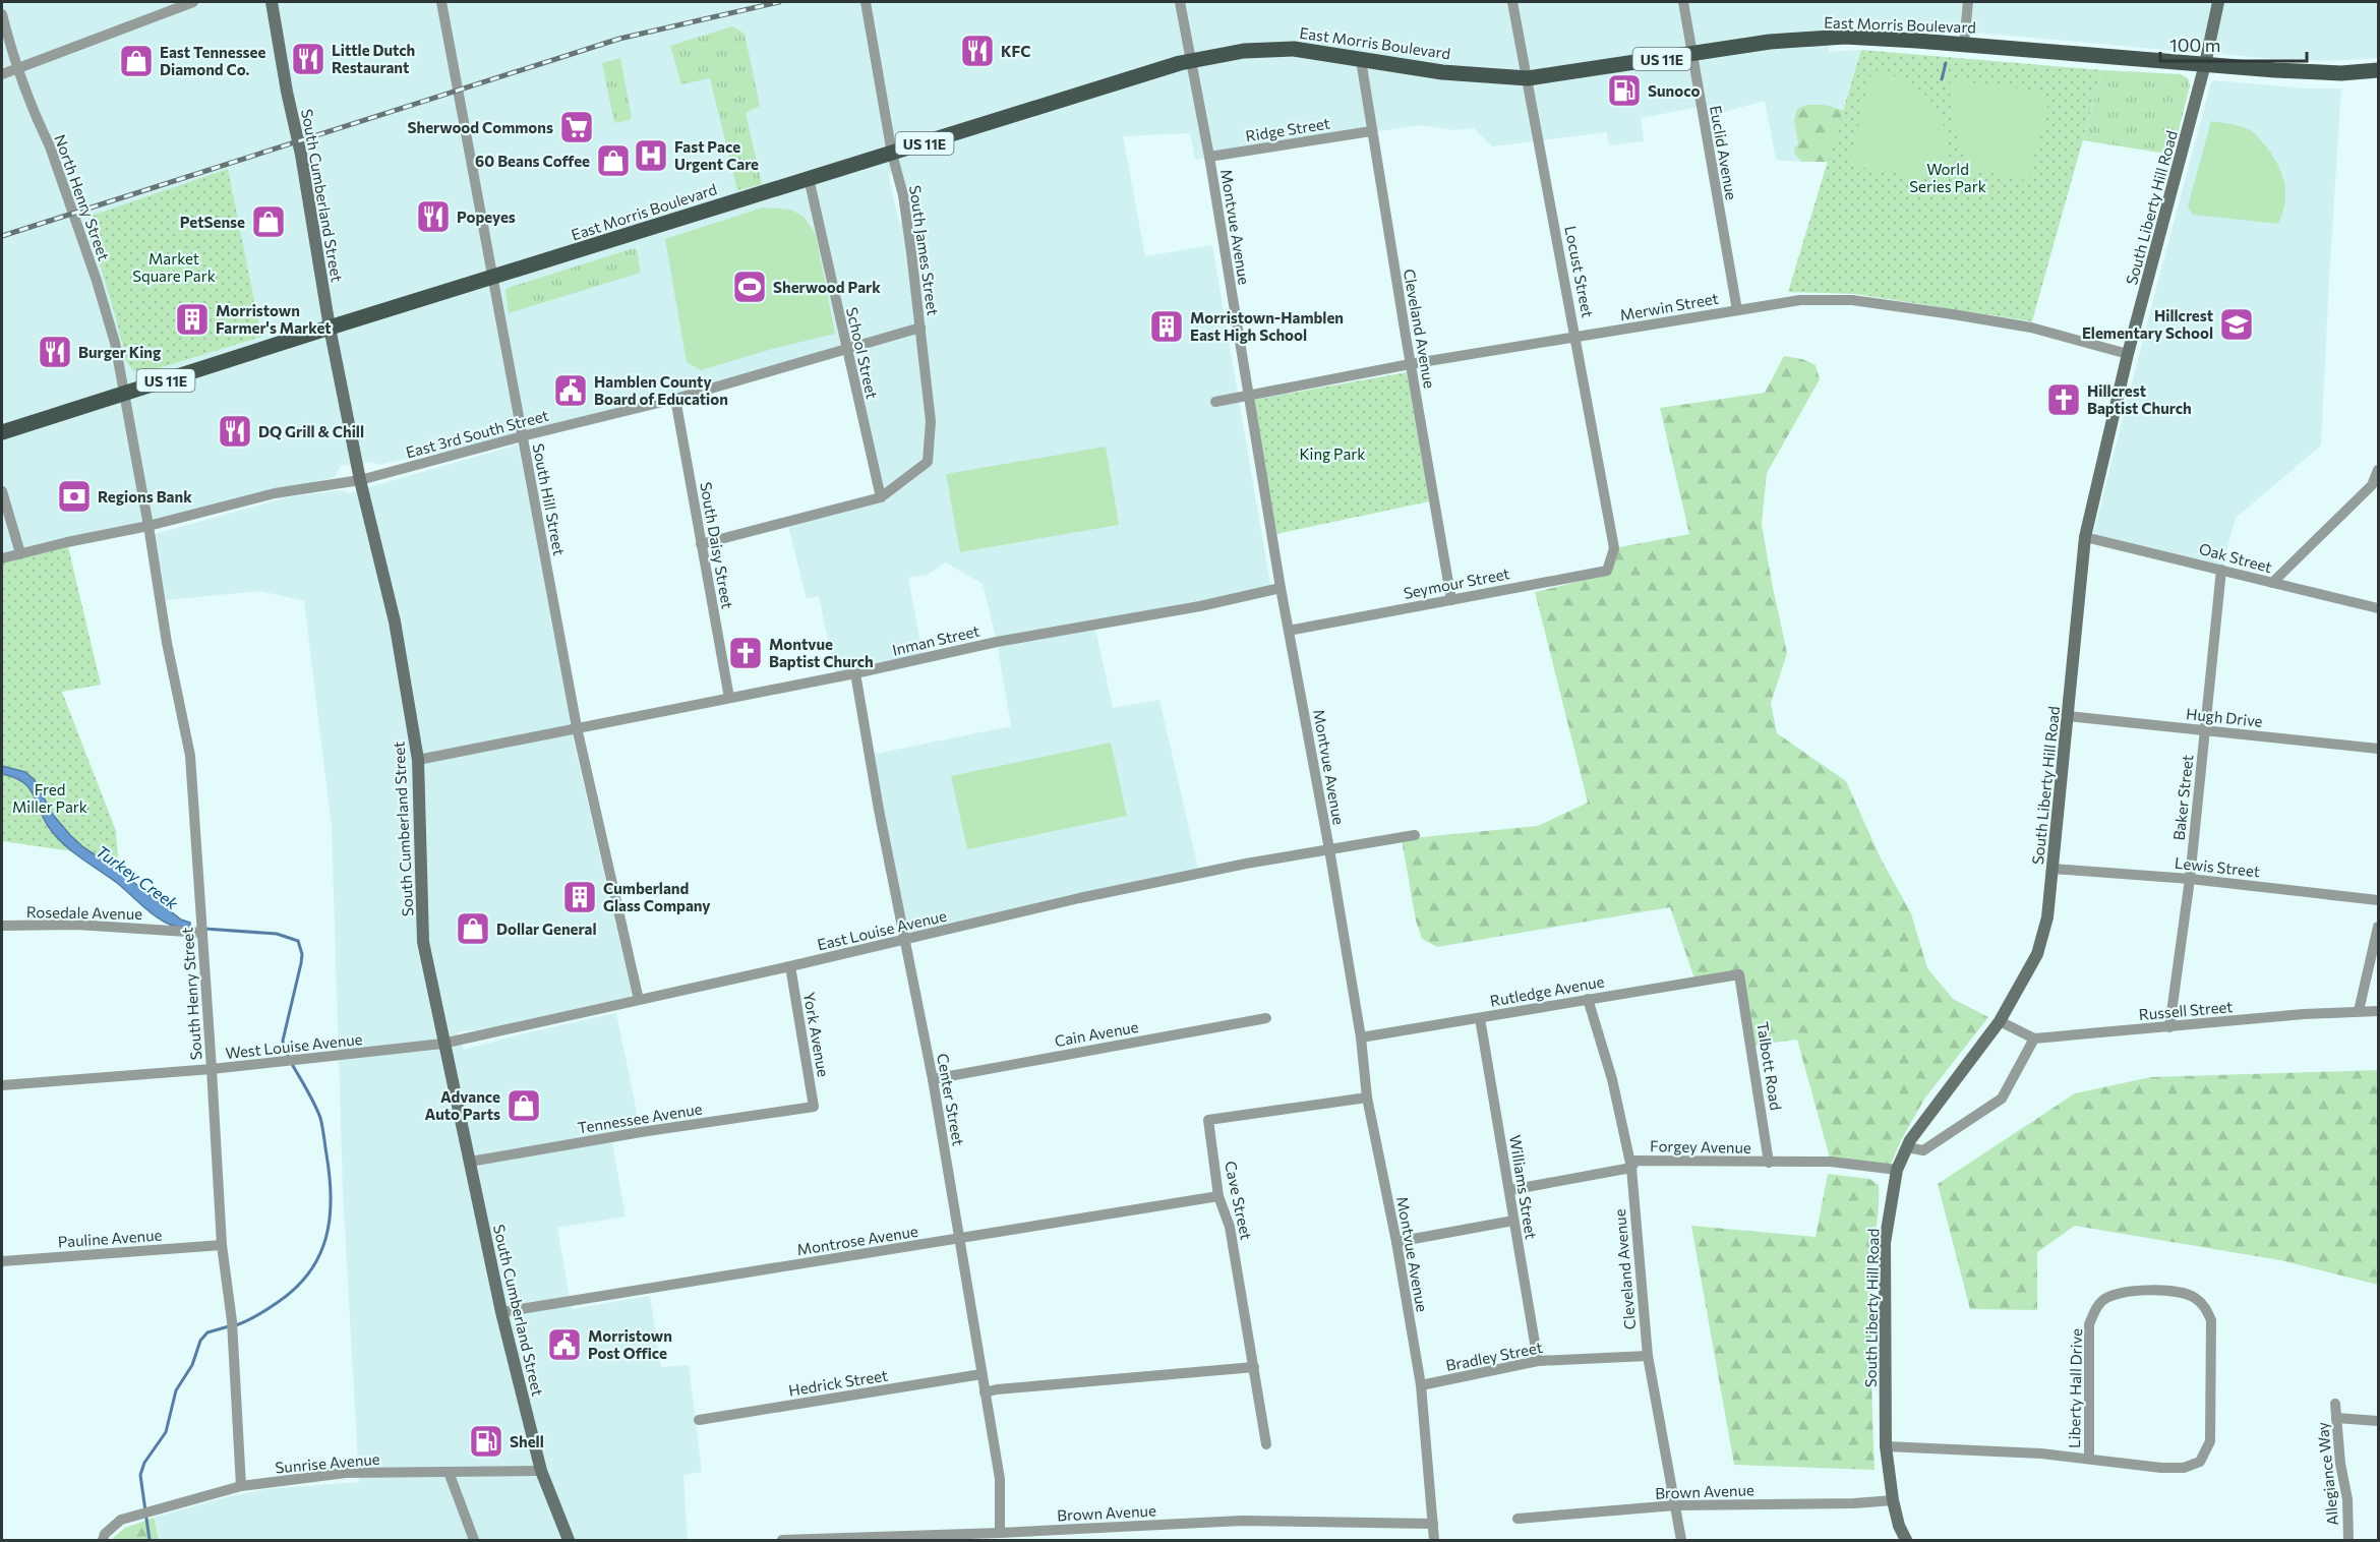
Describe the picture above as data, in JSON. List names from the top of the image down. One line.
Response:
{"streets":{"main road":["East Morris Boulevard","US 11E","South Cumberland Street","South Liberty Hill Road"],"street":["Ridge Street","Euclid Avenue","North Henry Street","Montvue Avenue","South James Street","Locust Street","Merwin Street","Cleveland Avenue","School Street","East 3rd South Street","South Hill Street","South Daisy Street","Oak Street","Seymour Street","Inman Street","Hugh Drive","Baker Street","Lewis Street","Rosedale Avenue","East Louise Avenue","Rutledge Avenue","South Henry Street","Russell Street","Cain Avenue","York Avenue","West Louise Avenue","Talbott Road","Center Street","Tennessee Avenue","Forgey Avenue","Williams Street","Cave Street","Pauline Avenue","Montrose Avenue","Bradley Street","Hedrick Street","Liberty Hall Drive","Sunrise Avenue","Allegiance Way","Brown Avenue"]},"crossings":[["East Morris Boulevard","US 11E"],["East Morris Boulevard","Euclid Avenue"],["East Morris Boulevard","South Cumberland Street"],["East Morris Boulevard","South Liberty Hill Road"],["East Morris Boulevard","Montvue Avenue"],["East Morris Boulevard","South James Street"],["East Morris Boulevard","Locust Street"],["East Morris Boulevard","Cleveland Avenue"],["East Morris Boulevard","School Street"],["East Morris Boulevard","South Hill Street"],["US 11E","South Cumberland Street"],["US 11E","North Henry Street"],["US 11E","South Henry Street"],["Ridge Street","Montvue Avenue"],["Ridge Street","Cleveland Avenue"],["Euclid Avenue","Merwin Street"],["South Cumberland Street","East 3rd South Street"],["South Cumberland Street","Inman Street"],["South Cumberland Street","East Louise Avenue"],["South Cumberland Street","West Louise Avenue"],["South Cumberland Street","Tennessee Avenue"],["South Cumberland Street","Montrose Avenue"],["South Cumberland Street","Sunrise Avenue"],["North Henry Street","South Henry Street"],["South Liberty Hill Road","Merwin Street"],["South Liberty Hill Road","Oak Street"],["South Liberty Hill Road","Hugh Drive"],["South Liberty Hill Road","Lewis Street"],["South Liberty Hill Road","Forgey Avenue"],["South Liberty Hill Road","Liberty Hall Drive"],["South Liberty Hill Road","Brown Avenue"],["Montvue Avenue","Merwin Street"],["Montvue Avenue","Seymour Street"],["Montvue Avenue","Inman Street"],["Montvue Avenue","East Louise Avenue"],["Montvue Avenue","Rutledge Avenue"],["Montvue Avenue","Cave Street"],["Montvue Avenue","Bradley Street"],["Montvue Avenue","Brown Avenue"],["South James Street","School Street"],["South James Street","East 3rd South Street"],["Locust Street","Merwin Street"],["Locust Street","Seymour Street"],["Merwin Street","Cleveland Avenue"],["Cleveland Avenue","Seymour Street"],["Cleveland Avenue","Rutledge Avenue"],["Cleveland Avenue","Forgey Avenue"],["Cleveland Avenue","Bradley Street"],["Cleveland Avenue","Brown Avenue"],["School Street","East 3rd South Street"],["East 3rd South Street","South Hill Street"],["East 3rd South Street","South Daisy Street"],["East 3rd South Street","South Henry Street"],["South Hill Street","Inman Street"],["South Hill Street","East Louise Avenue"],["South Daisy Street","Inman Street"],["Oak Street","Baker Street"],["Inman Street","Center Street"],["Hugh Drive","Baker Street"],["Baker Street","Lewis Street"],["Baker Street","Russell Street"],["Rosedale Avenue","South Henry Street"],["East Louise Avenue","York Avenue"],["East Louise Avenue","West Louise Avenue"],["East Louise Avenue","Center Street"],["Rutledge Avenue","Talbott Road"],["Rutledge Avenue","Williams Street"],["South Henry Street","West Louise Avenue"],["South Henry Street","Pauline Avenue"],["South Henry Street","Sunrise Avenue"],["Cain Avenue","Center Street"],["York Avenue","Tennessee Avenue"],["Talbott Road","Forgey Avenue"],["Center Street","Montrose Avenue"],["Center Street","Hedrick Street"],["Center Street","Brown Avenue"],["Forgey Avenue","Williams Street"],["Williams Street","Bradley Street"],["Cave Street","Montrose Avenue"]],"water":["Turkey Creek"],"parks":["World Series Park","Market Square Park","King Park","Fred Miller Park"],"places":{"restaurant":["KFC","Little Dutch Restaurant","Popeyes","Burger King","DQ Grill & Chill"],"shop":["East Tennessee Diamond Co.","60 Beans Coffee","PetSense","Dollar General","Advance Auto Parts"],"fuel station":["Sunoco","Shell"],"supermarket":["Sherwood Commons"],"hospital":["Fast Pace Urgent Care"],"sports":["Sherwood Park"],"building":["Morristown Farmer's Market","Morristown-Hamblen East High School","Cumberland Glass Company"],"school or university":["Hillcrest Elementary School"],"public building":["Hamblen County Board of Education","Morristown Post Office"],"church":["Hillcrest Baptist Church","Montvue Baptist Church"],"bank":["Regions Bank"]},"scale_bar":"100 m"}
